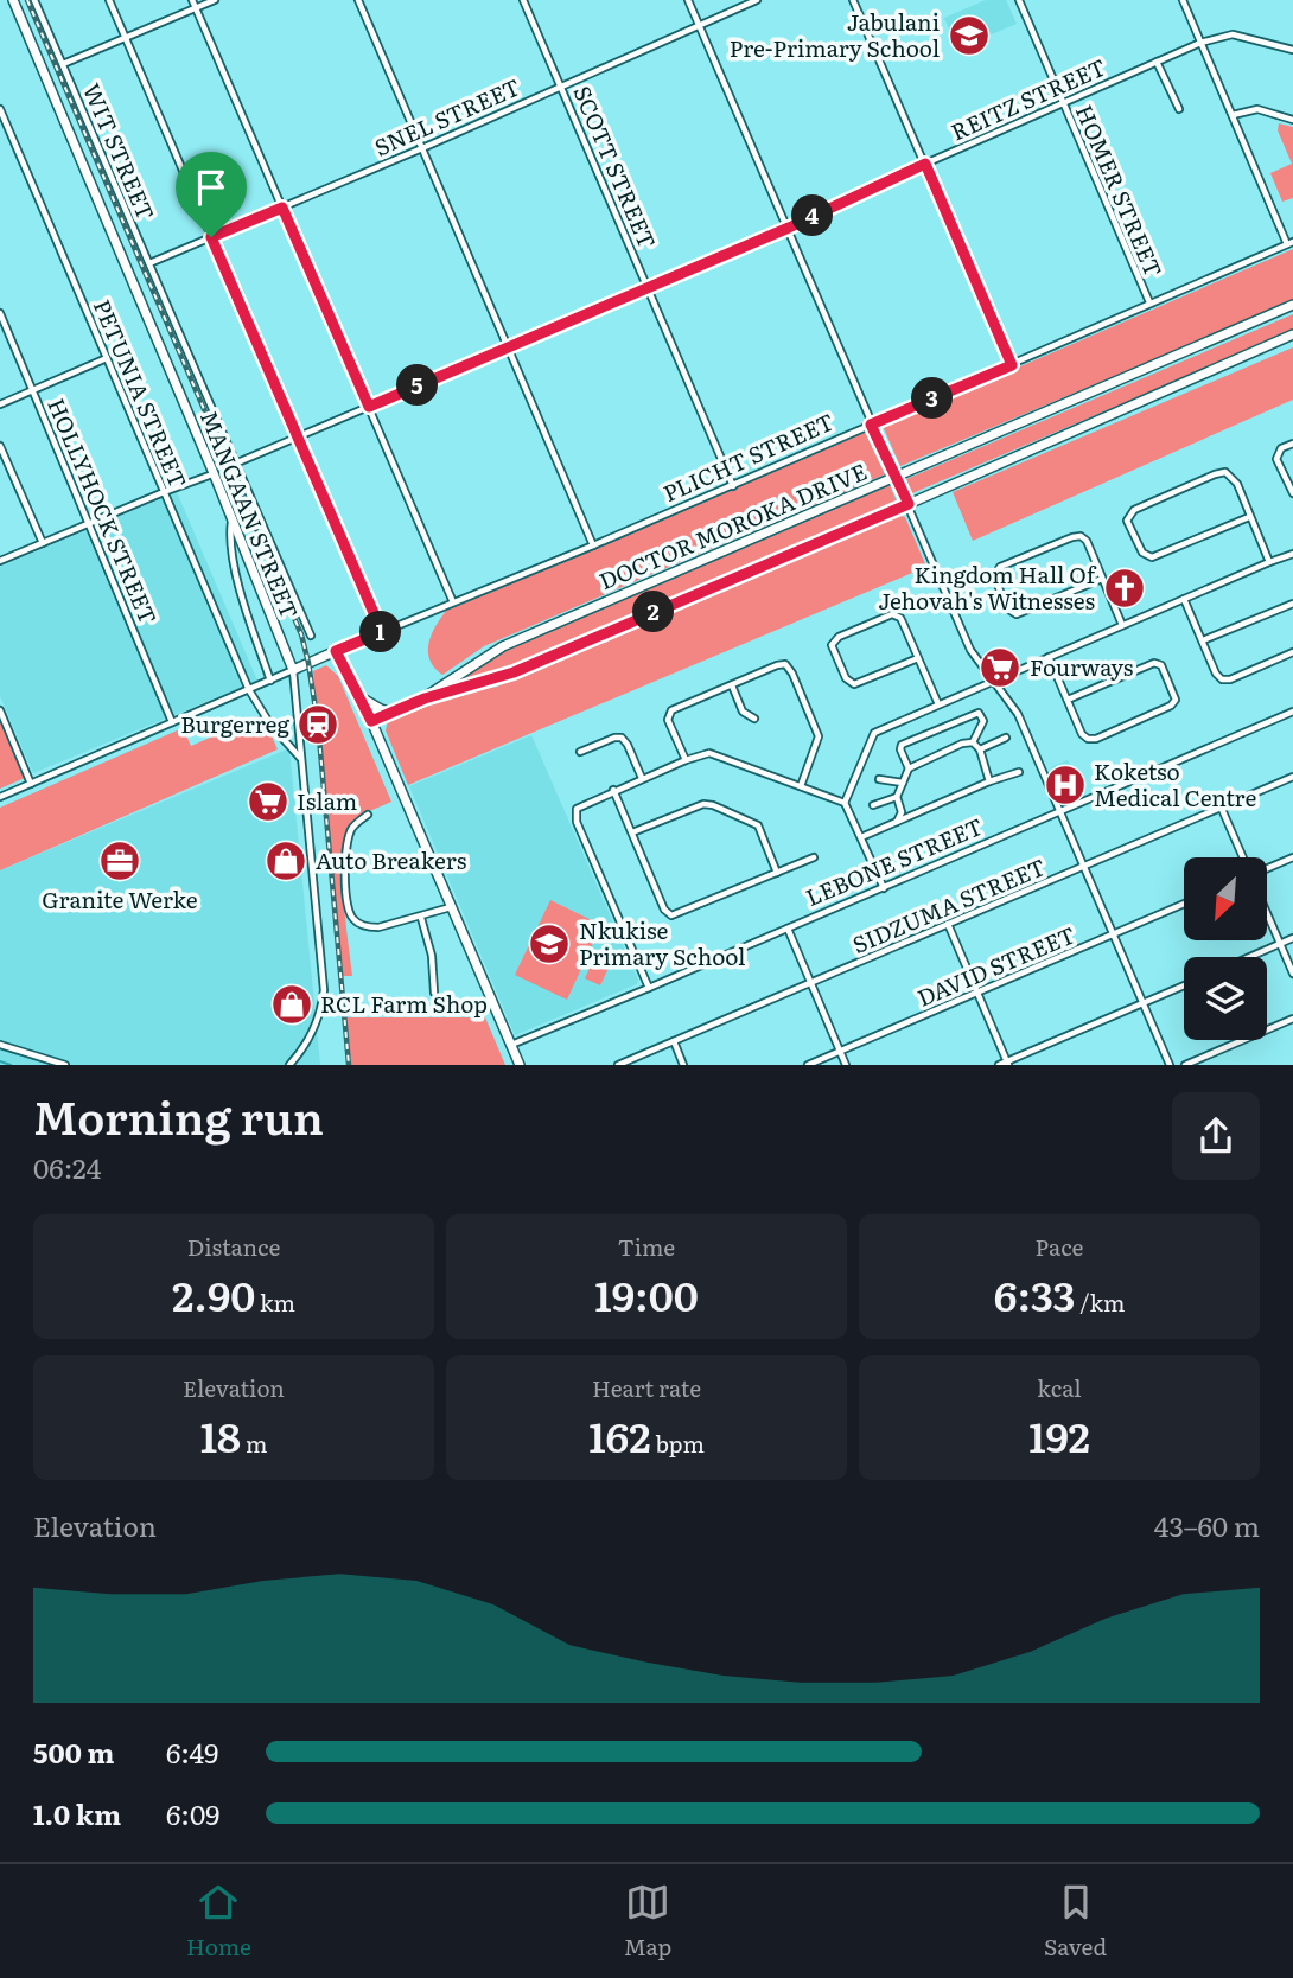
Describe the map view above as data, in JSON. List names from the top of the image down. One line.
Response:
{"streets":{"street":["REITZ STREET","SNEL STREET","WIT STREET","SCOTT STREET","HOMER STREET","PETUNIA STREET","PLICHT STREET","HOLLYHOCK STREET","MANGAAN STREET","DOCTOR MOROKA DRIVE","LEBONE STREET","SIDZUMA STREET","DAVID STREET"]},"crossings":[["REITZ STREET","WIT STREET"],["REITZ STREET","SCOTT STREET"],["REITZ STREET","HOMER STREET"],["SNEL STREET","WIT STREET"],["SNEL STREET","SCOTT STREET"],["SCOTT STREET","PLICHT STREET"],["HOMER STREET","PLICHT STREET"],["PETUNIA STREET","MANGAAN STREET"],["PLICHT STREET","MANGAAN STREET"]],"places":{"school or university":["Jabulani Pre-Primary School","Nkukise Primary School"],"church":["Kingdom Hall Of Jehovah's Witnesses"],"supermarket":["Fourways","Islam"],"station":["Burgerreg"],"hospital":["Koketso Medical Centre"],"office":["Granite Werke"],"shop":["Auto Breakers","RCL Farm Shop"]},"north":"bottom left","page":{"pins":["4","5","3","2","1"],"heading":["Morning run","06:24"],"stats":[["Distance","2.90 km"],["Time","19:00"],["Pace","6:33 /km"],["Elevation","18 m"],["Heart rate","162 bpm"],["kcal","192"]],"chart":["Elevation","43–60 m"],"list":[{"name":"500 m","note":"6:49"},{"name":"1.0 km","note":"6:09"}],"tabs":["Home","Map","Saved"]}}
